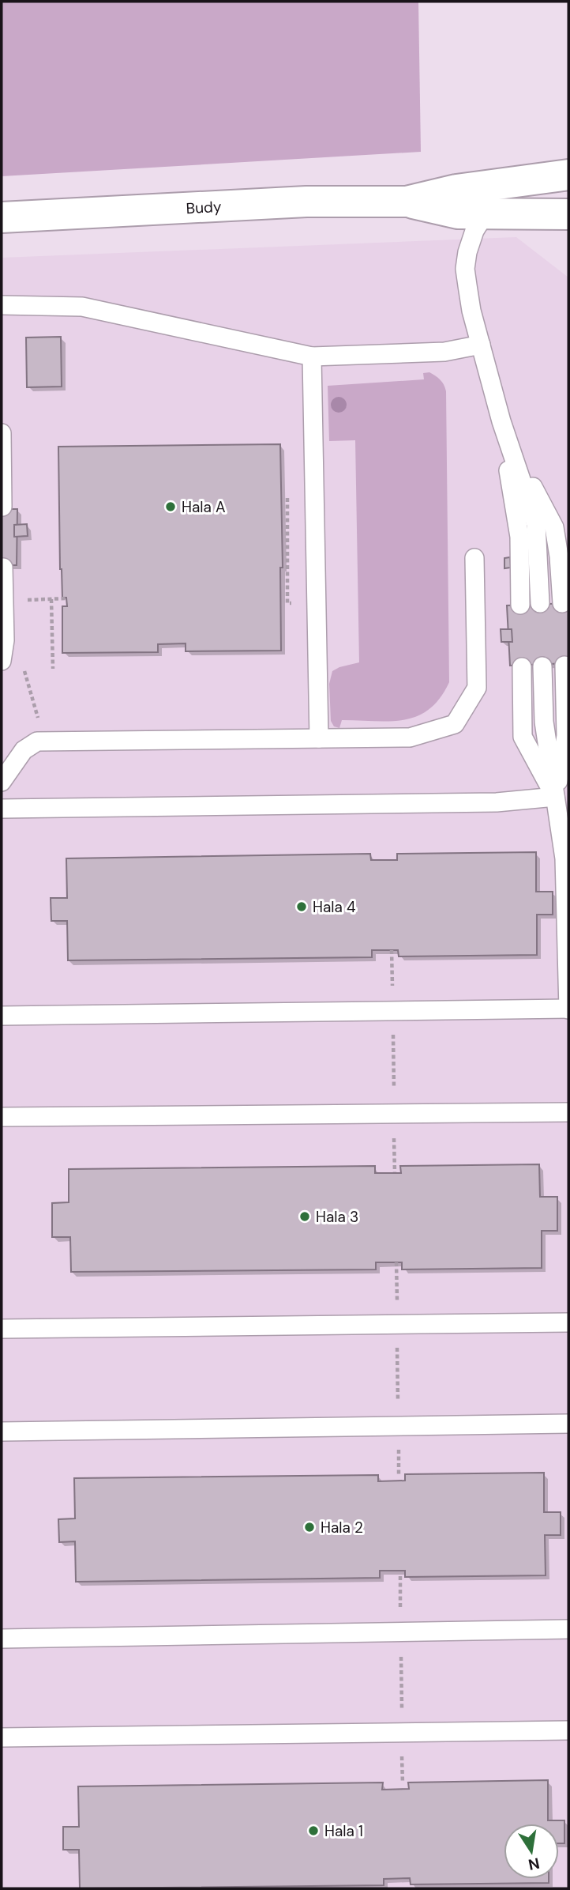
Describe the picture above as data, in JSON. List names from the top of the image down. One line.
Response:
{"streets":{"street":["Budy"]},"places":["Hala A","Hala 4","Hala 3","Hala 2","Hala 1"],"north":"bottom"}
